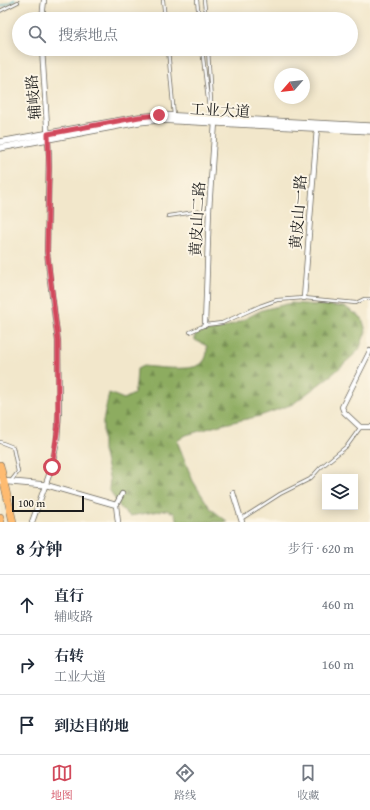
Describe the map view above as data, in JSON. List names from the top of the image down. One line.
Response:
{"streets":{"street":["辅岐路","工业大道","黄皮山一路","黄皮山二路"]},"crossings":[["辅岐路","工业大道"],["工业大道","黄皮山一路"],["工业大道","黄皮山二路"]],"scale_bar":"100 m","north":"bottom left","page":{"search":"搜索地点","scale":"100 m","heading":["8 分钟","步行 · 620 m"],"list":[["直行","辅岐路","460 m"],["右转","工业大道","160 m"],"到达目的地"],"nav":["地图","路线","收藏"]}}
